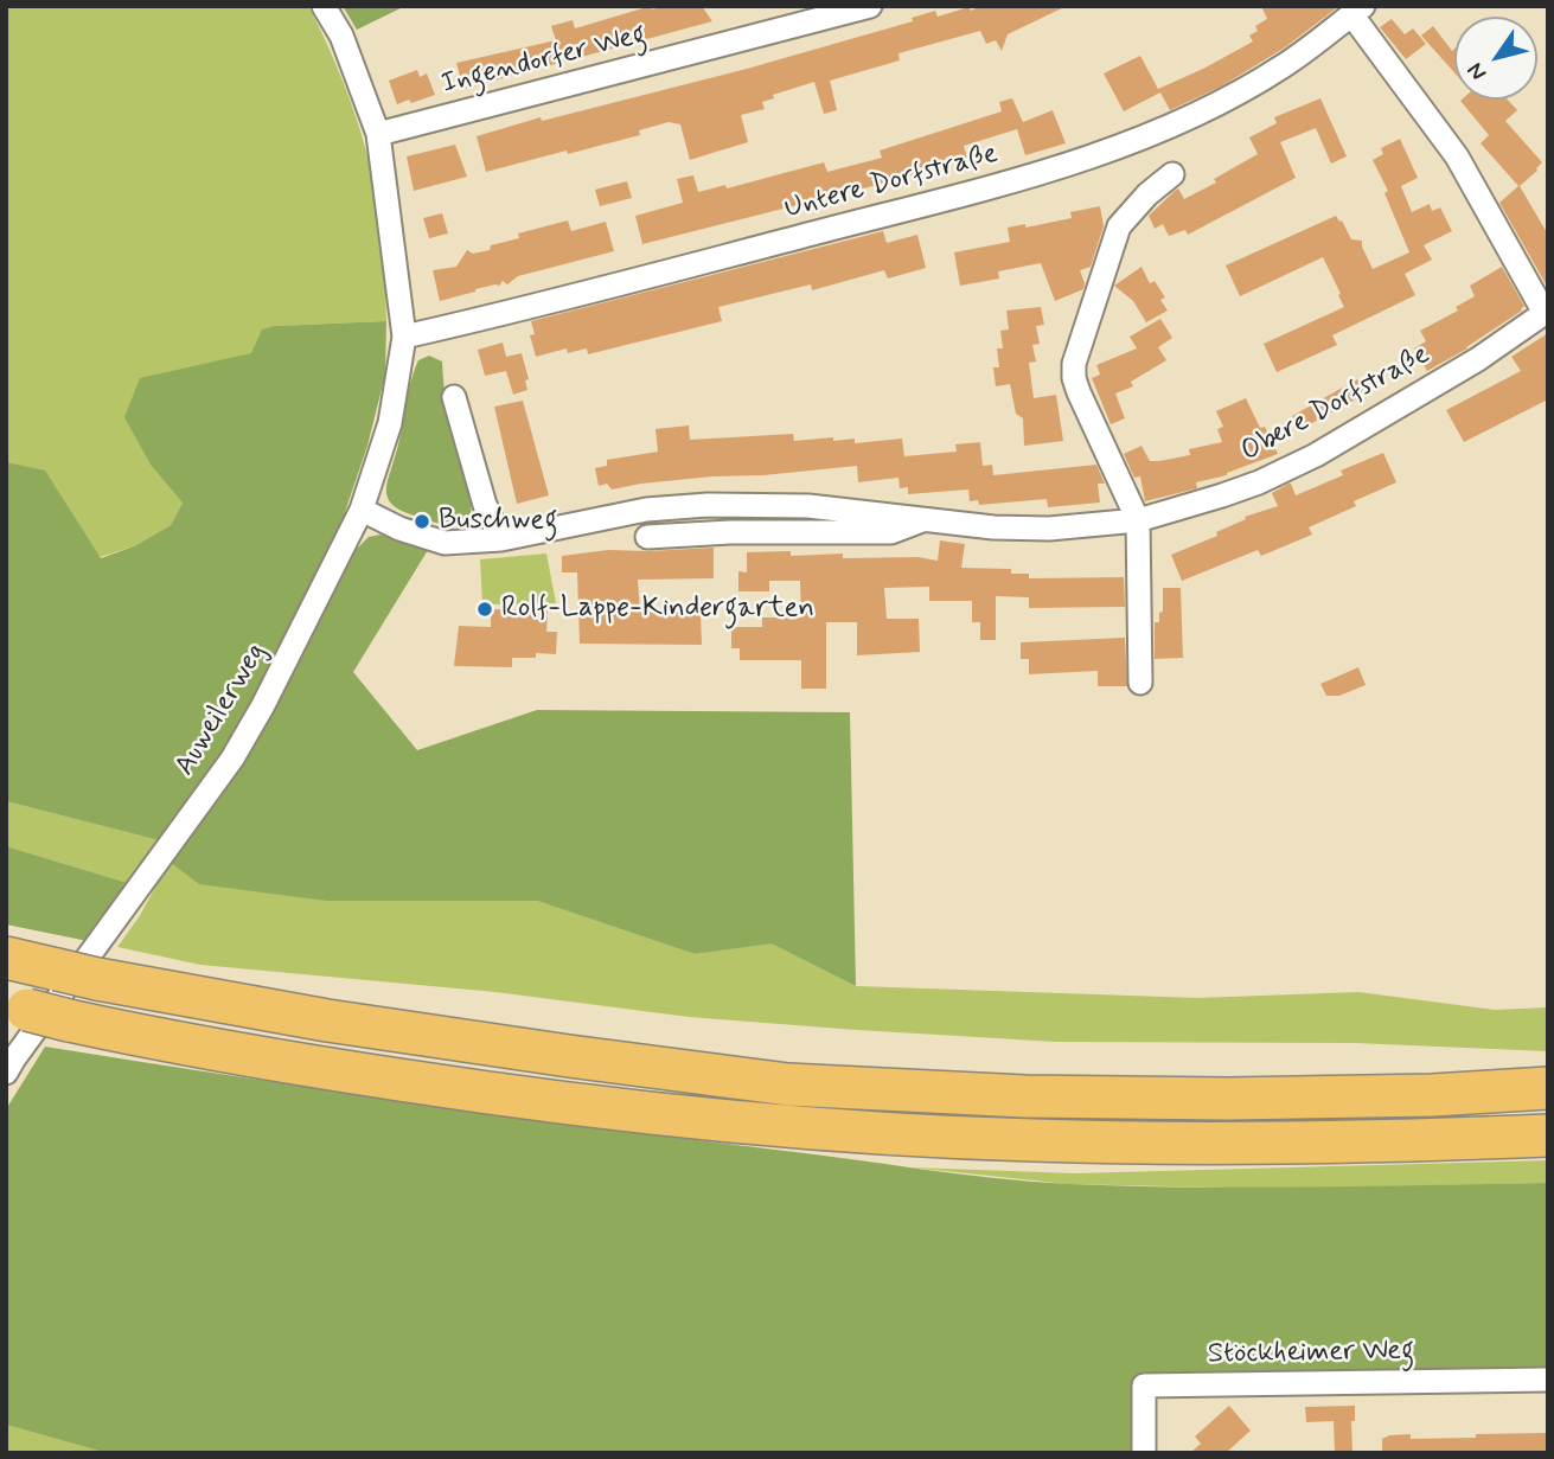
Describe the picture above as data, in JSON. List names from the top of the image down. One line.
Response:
{"streets":{"street":["Ingendorfer Weg","Untere Dorfstraße","Obere Dorfstraße","Auweilerweg","Stöckheimer Weg"]},"crossings":[["Untere Dorfstraße","Auweilerweg"],["Obere Dorfstraße","Auweilerweg"]],"places":["Buschweg","Rolf-Lappe-Kindergarten"],"north":"bottom left"}
